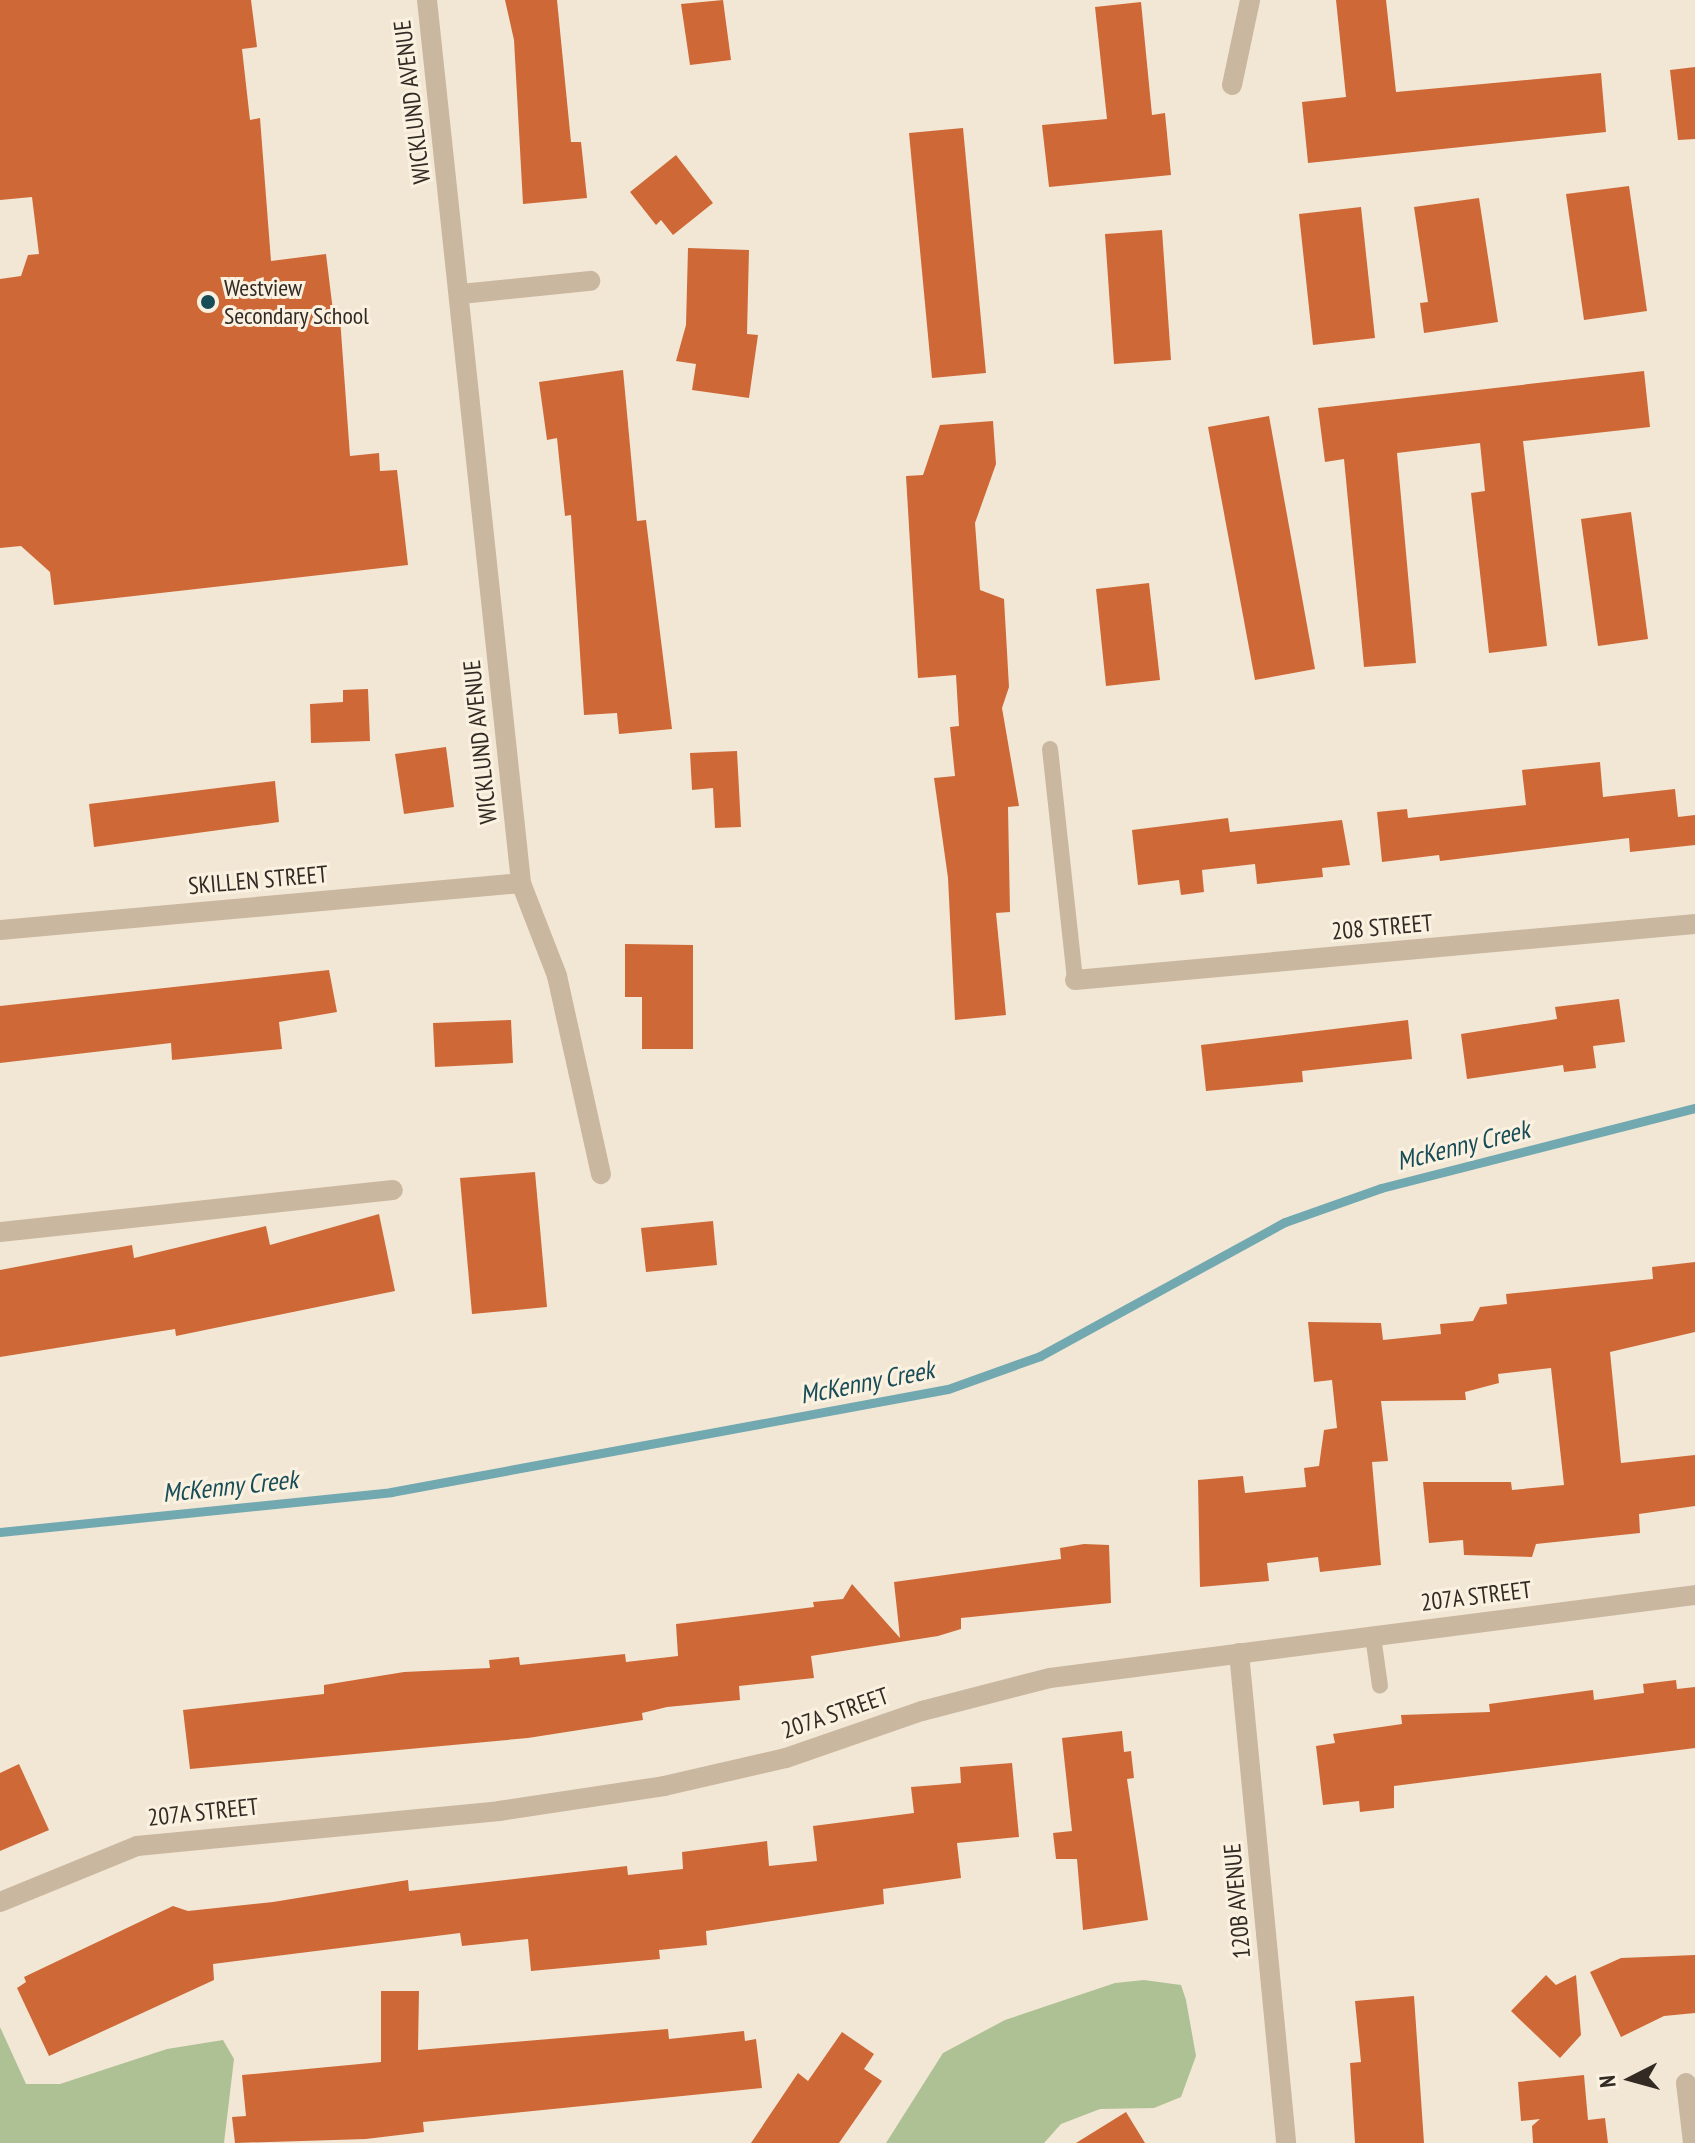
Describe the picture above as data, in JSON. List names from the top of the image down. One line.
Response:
{"streets":{"street":["WICKLUND AVENUE","SKILLEN STREET","208 STREET","207A STREET","120B AVENUE"]},"crossings":[["WICKLUND AVENUE","SKILLEN STREET"],["207A STREET","120B AVENUE"]],"water":["McKenny Creek"],"places":["Westview Secondary School"],"north":"left"}
